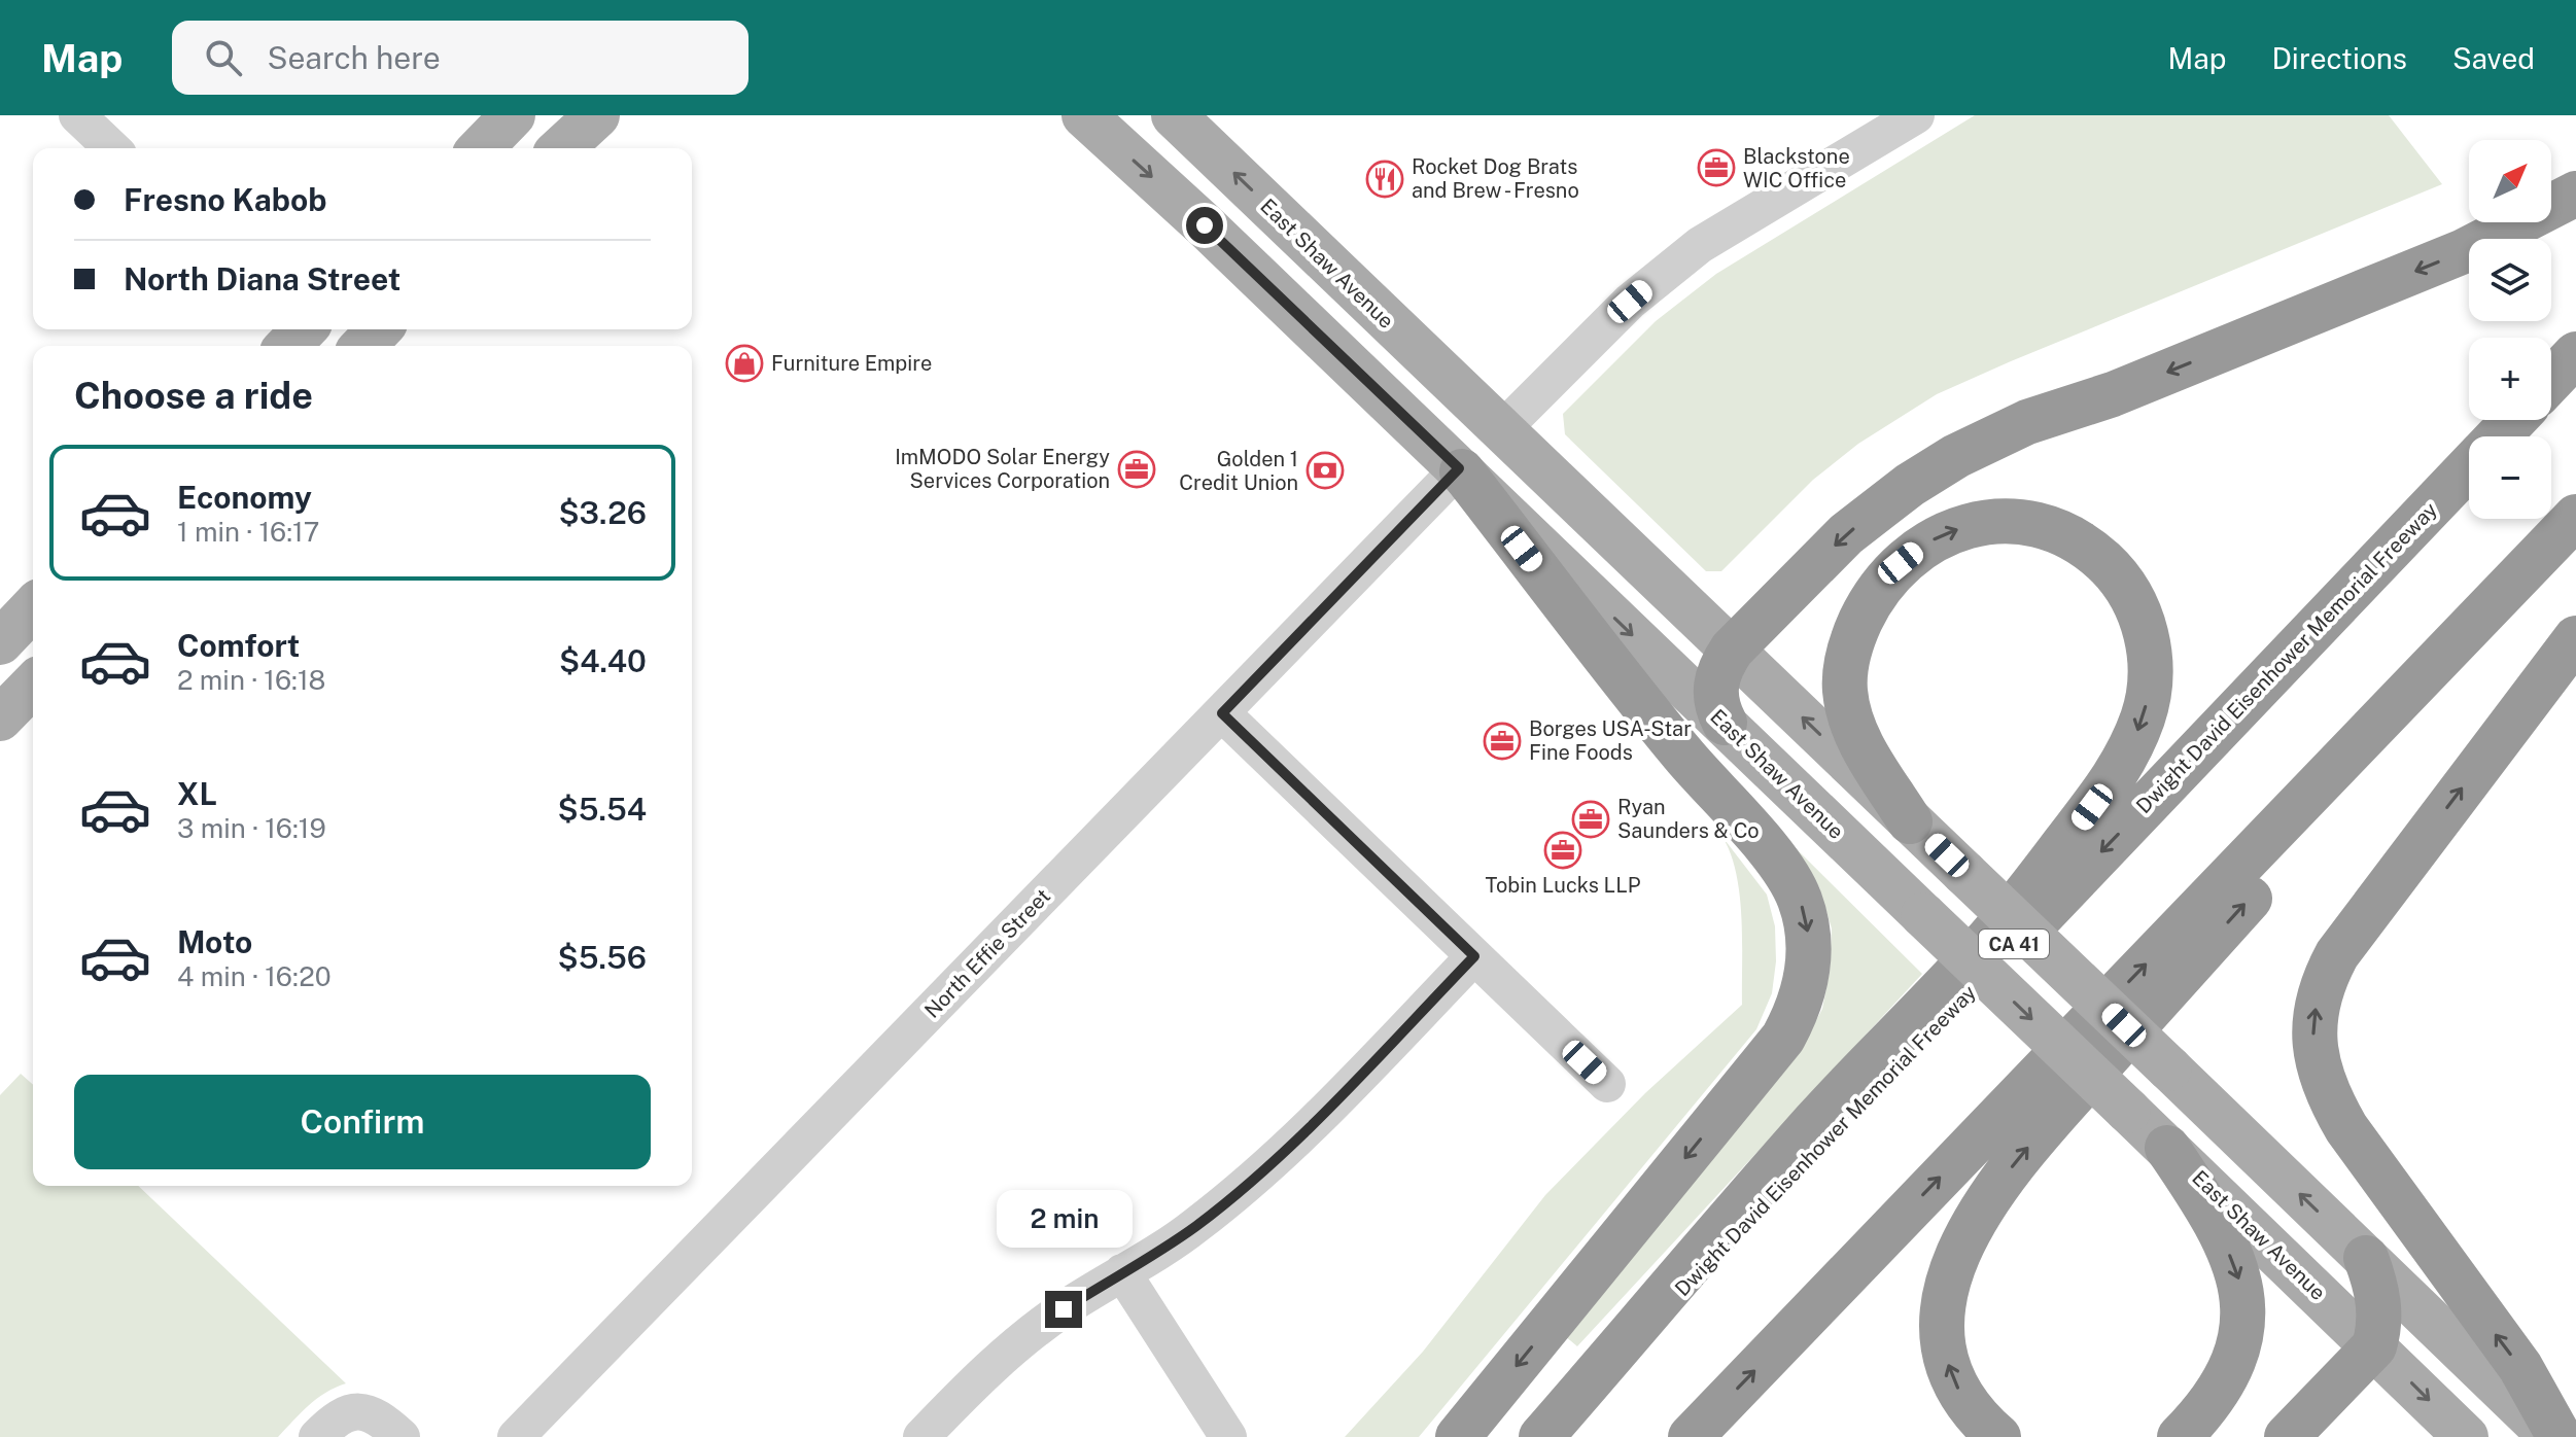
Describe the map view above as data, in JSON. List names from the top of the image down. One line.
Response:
{"streets":{"highway":["Dwight David Eisenhower Memorial Freeway","CA 41"],"main road":["East Shaw Avenue"],"street":["North Effie Street"]},"crossings":[["East Shaw Avenue","North Effie Street"]],"places":{"office":["Blackstone WIC Office","ImMODO Solar Energy Services Corporation","Borges USA-Star Fine Foods","Ryan Saunders & Co","Tobin Lucks LLP"],"restaurant":["Rocket Dog Brats and Brew - Fresno"],"shop":["Furniture Empire"],"bank":["Golden 1 Credit Union"]},"north":"top right","page":{"header":"Map","search":"Search here","nav":["Map","Directions","Saved"],"map_buttons":["+","−"],"banner":["Fresno Kabob","North Diana Street"],"heading":"Choose a ride","list":[{"name":"Economy","note":"1 min · 16:17","value":"$3.26"},{"name":"Comfort","note":"2 min · 16:18","value":"$4.40"},{"name":"XL","note":"3 min · 16:19","value":"$5.54"},{"name":"Moto","note":"4 min · 16:20","value":"$5.56"}],"buttons":"Confirm","bubble":"2 min"}}
